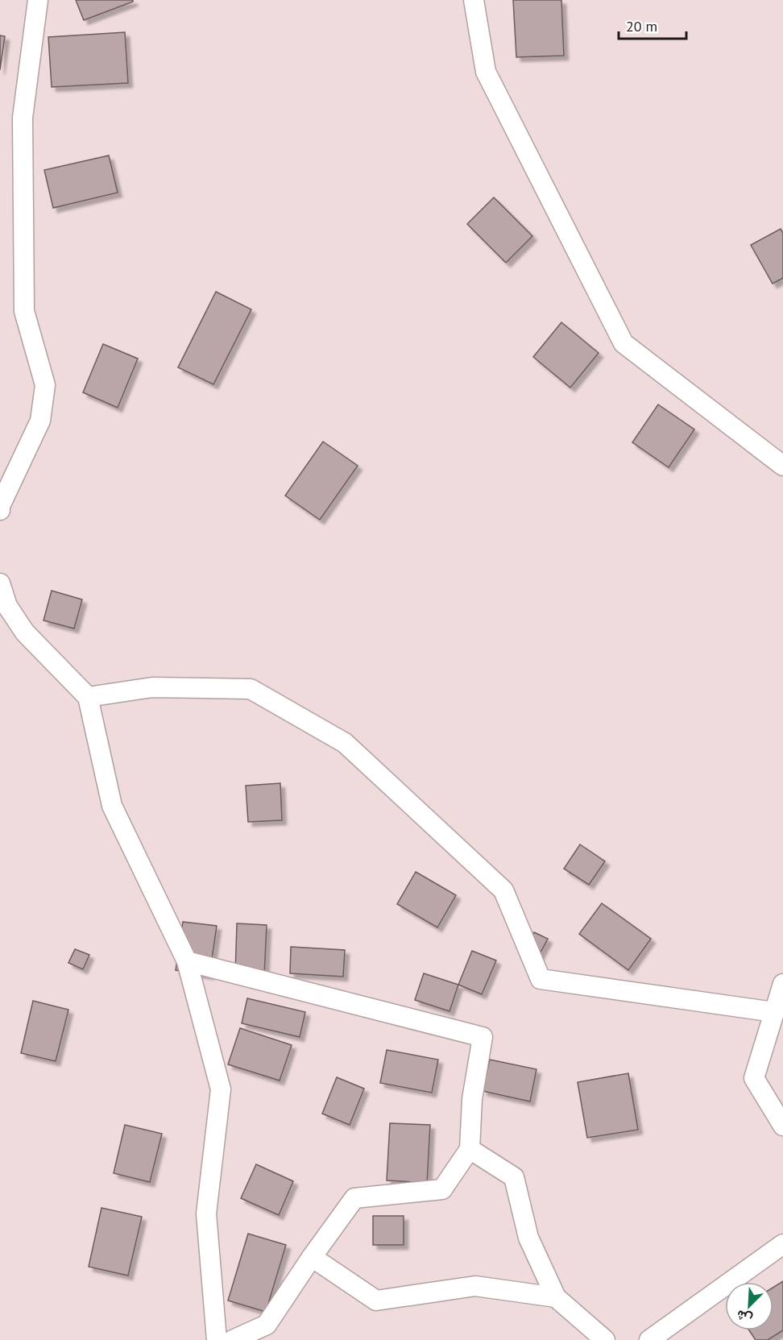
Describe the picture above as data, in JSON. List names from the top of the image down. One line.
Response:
{"scale_bar":"20 m","north":"bottom left"}
